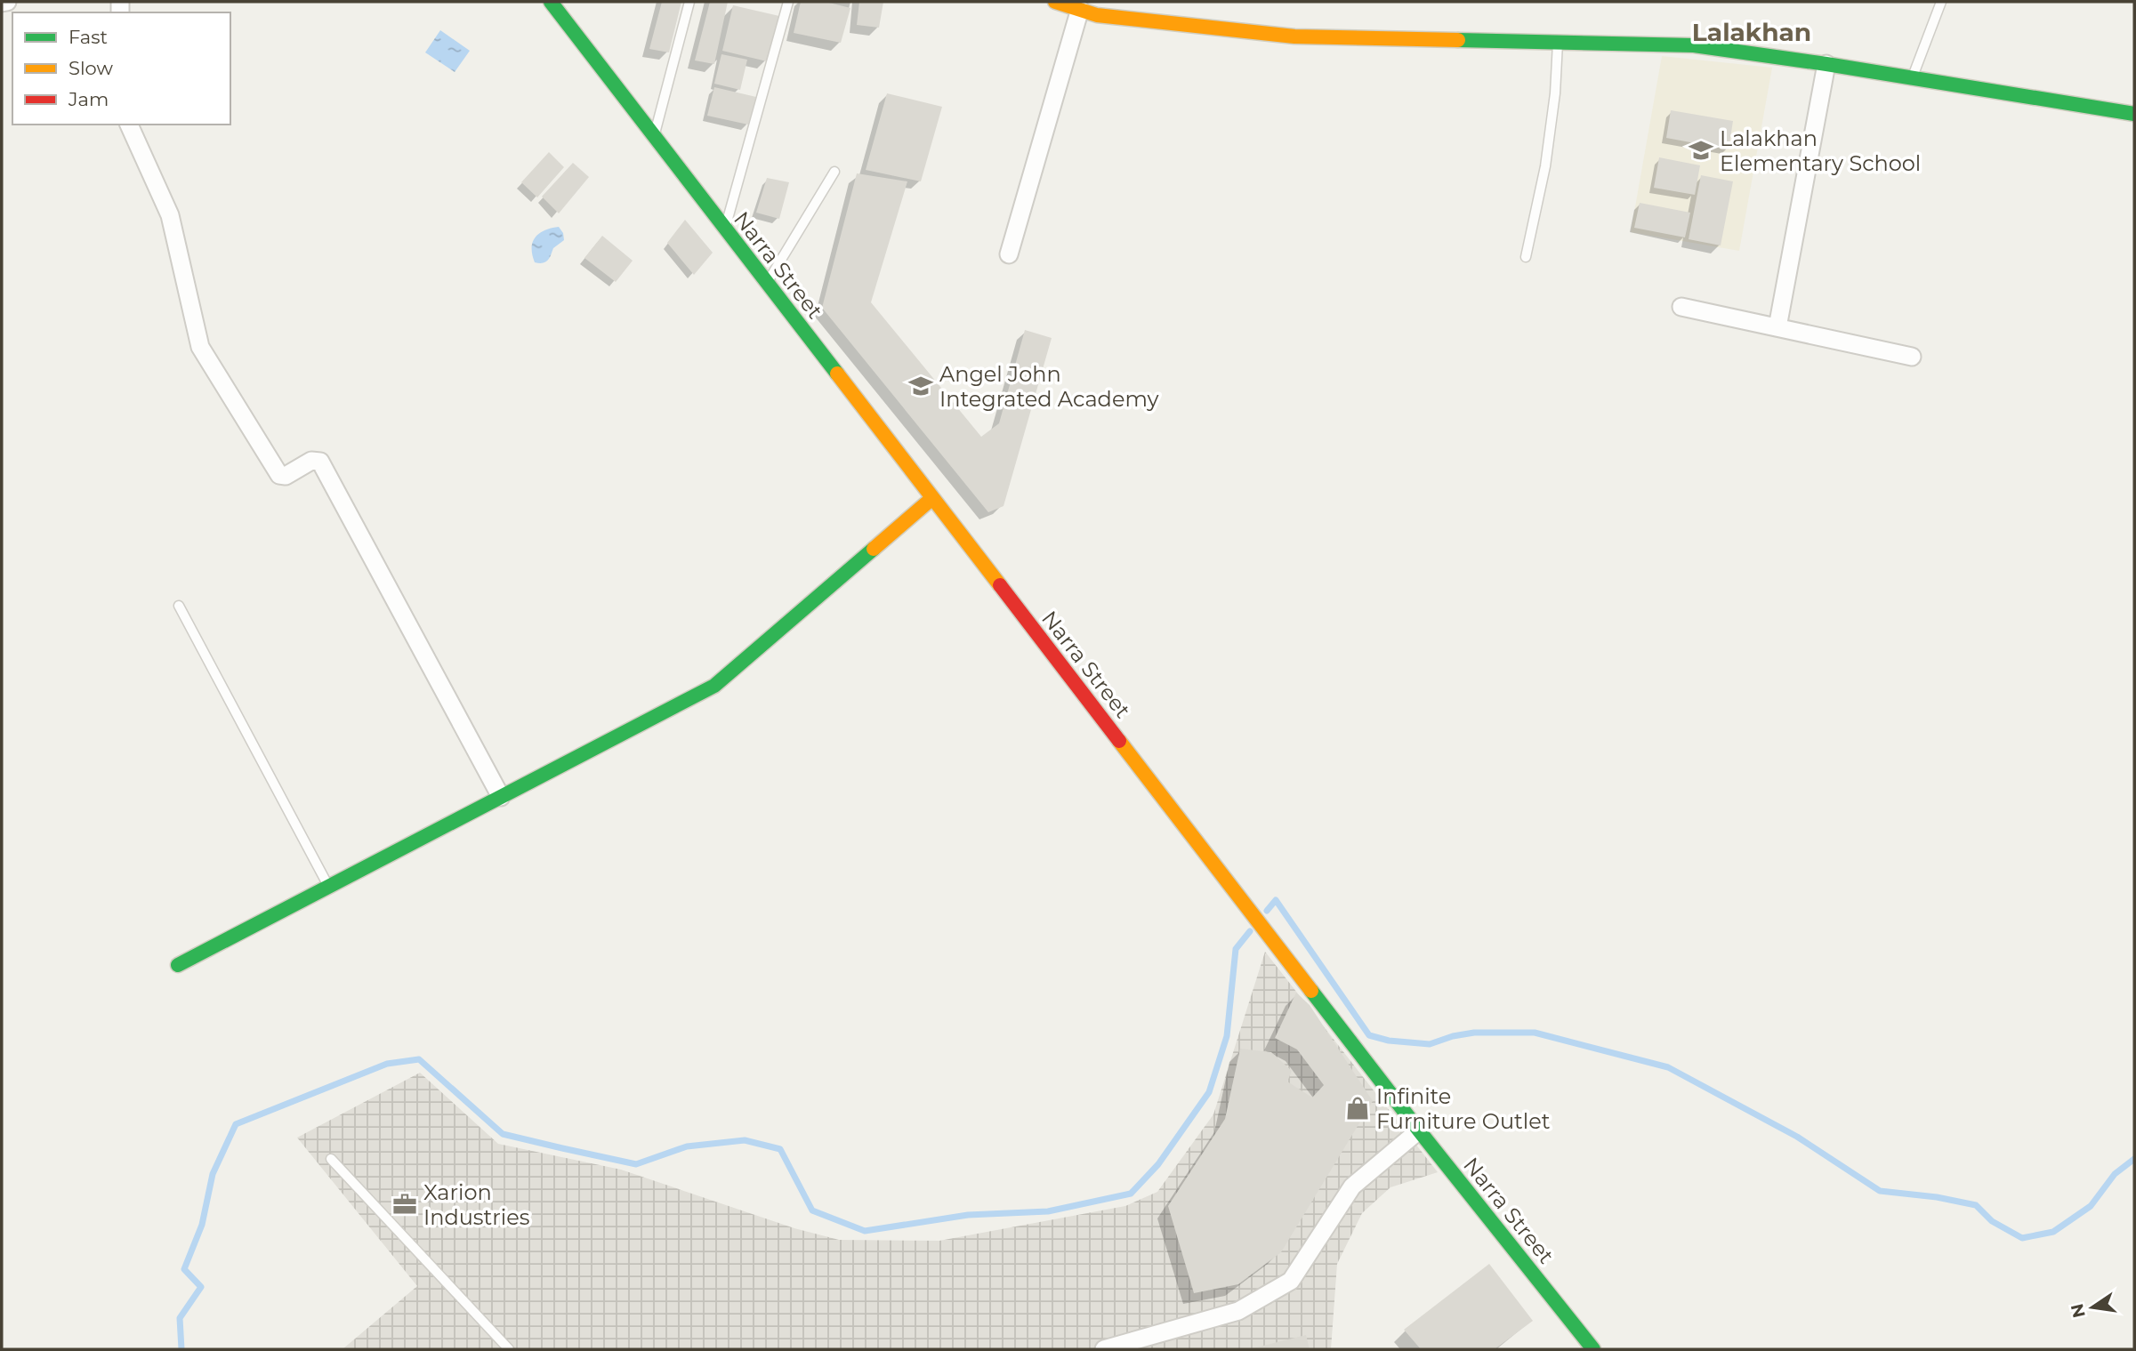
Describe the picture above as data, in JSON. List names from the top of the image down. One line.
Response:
{"streets":{"street":["Narra Street"]},"districts":["Lalakhan"],"places":{"school or university":["Lalakhan Elementary School","Angel John Integrated Academy"],"shop":["Infinite Furniture Outlet"],"office":["Xarion Industries"]},"legend":["Fast","Slow","Jam"],"north":"left"}
